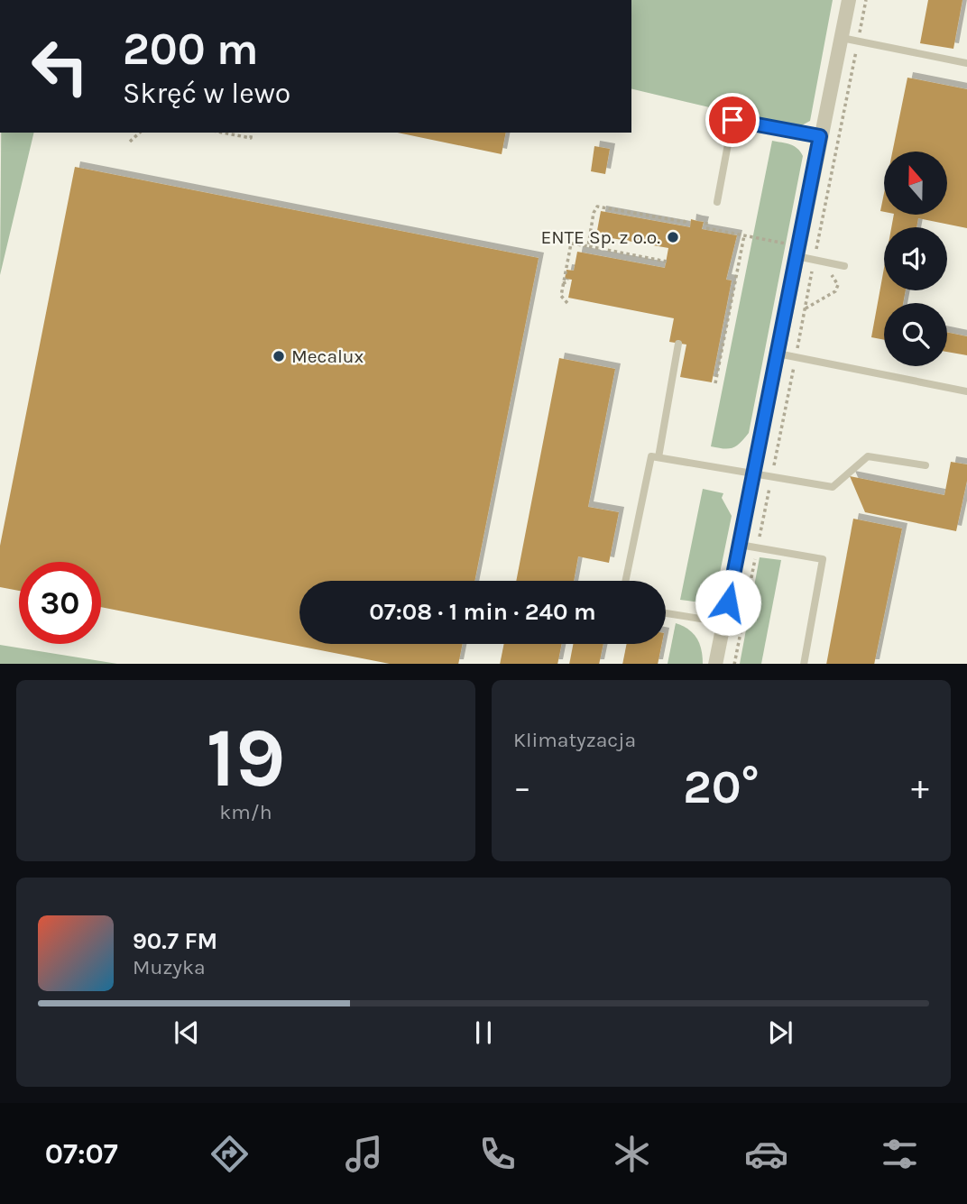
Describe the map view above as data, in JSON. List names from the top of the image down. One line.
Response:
{"places":["ENTE Sp. z o.o.","Mecalux"],"north":"top","page":{"turn":["200 m","Skręć w lewo"],"limit":"30","trip":"07:08 · 1 min · 240 m","tile":[["19","km/h"],"Klimatyzacja"],"heat":["−","20°","+"],"song":["90.7 FM","Muzyka"],"tabs":"07:07"}}
